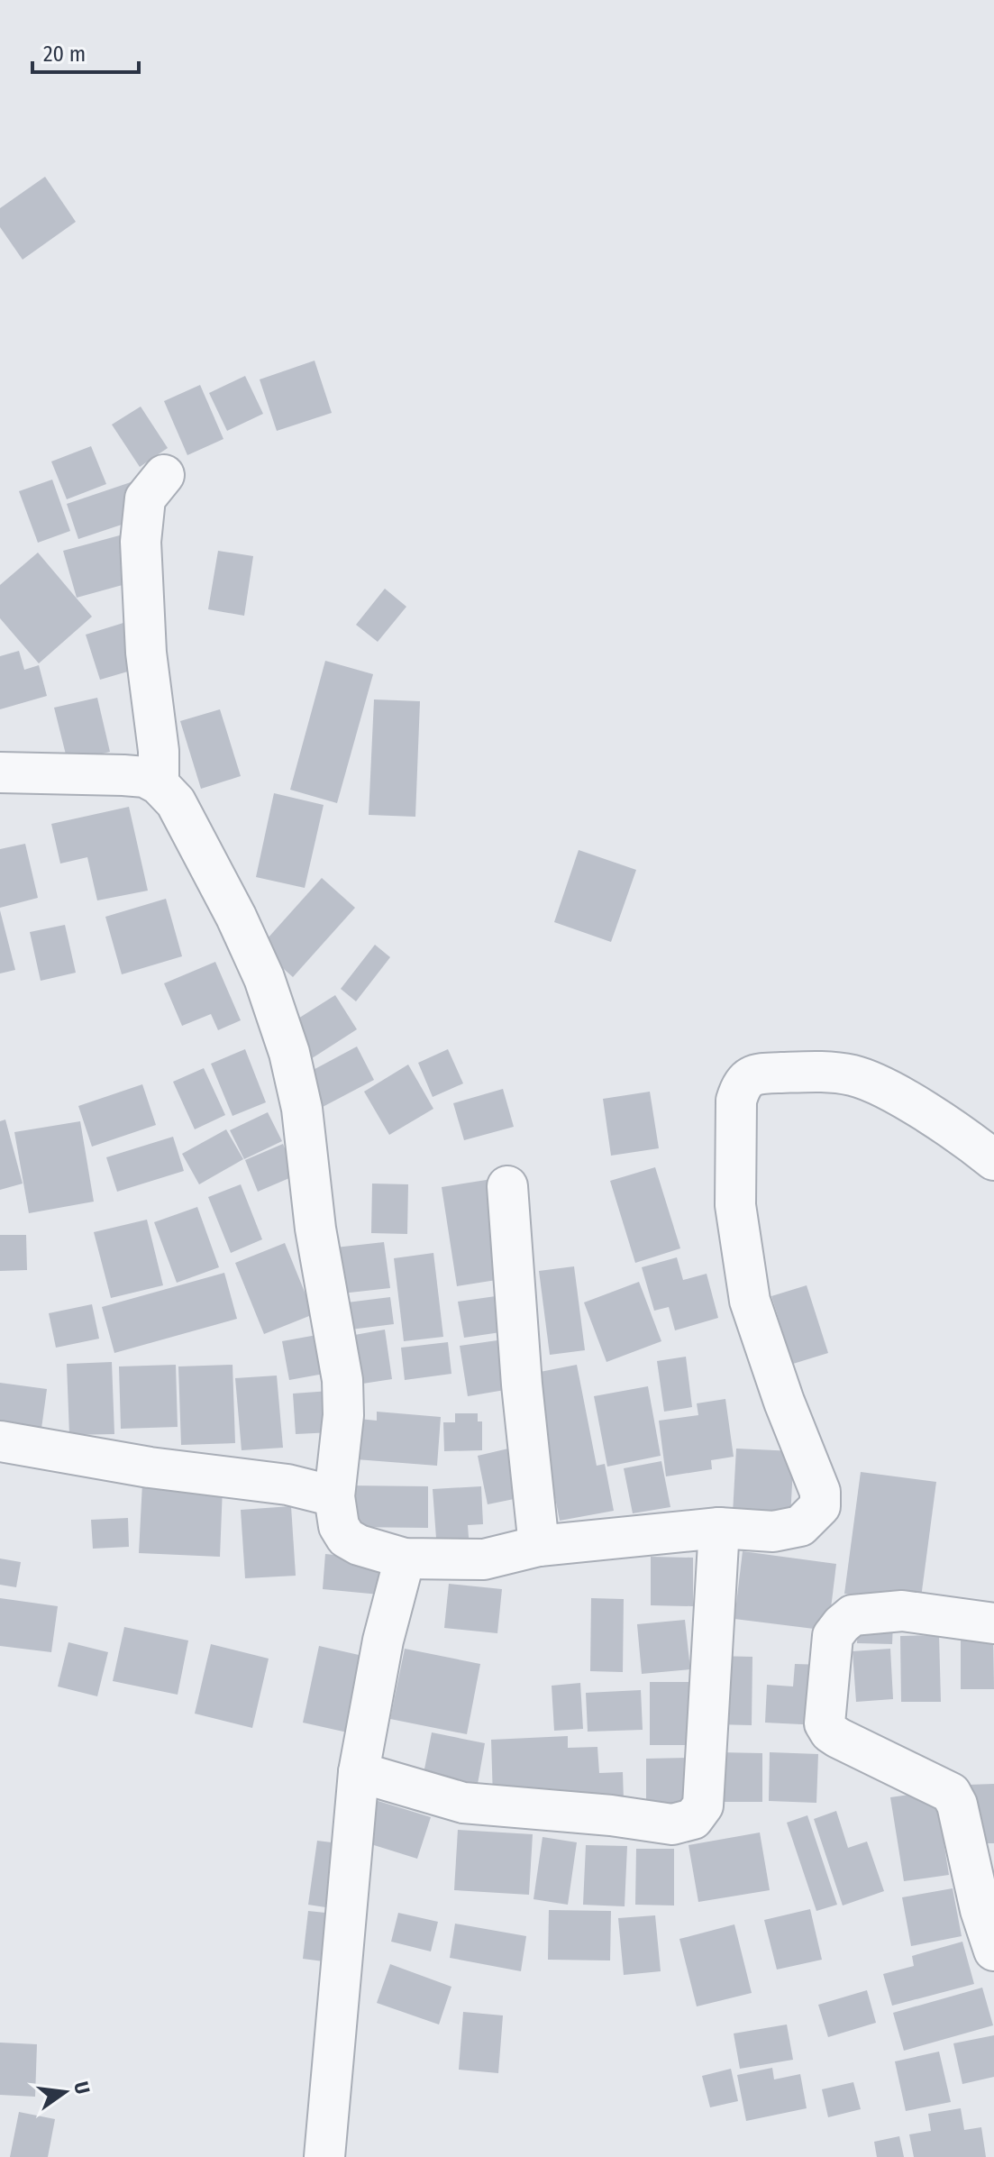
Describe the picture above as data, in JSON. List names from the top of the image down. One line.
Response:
{"scale_bar":"20 m","north":"right"}
